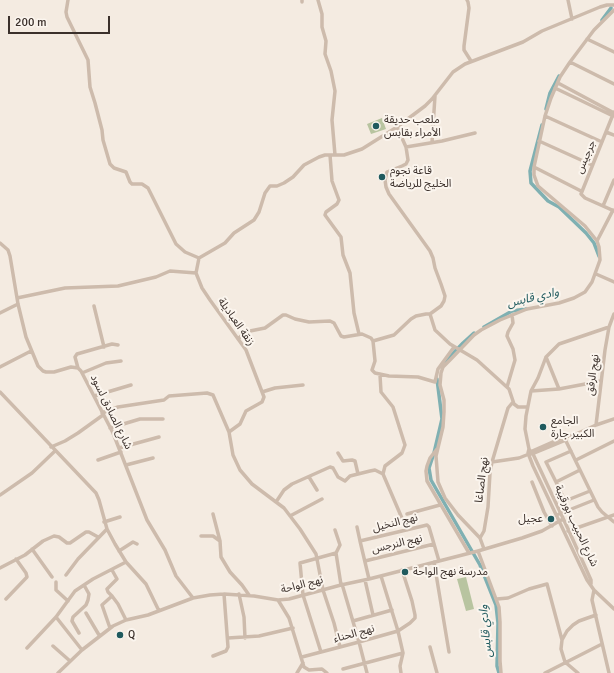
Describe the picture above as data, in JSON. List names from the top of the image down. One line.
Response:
{"streets":{"street":["جرجيس","زنقة العباديلة","نهج الرفق","شارع الصادق لسود","نهج الصاغا","نهج النخيل","شارع الحبيب بورقيبة","نهج النرجس","نهج الواحة","نهج الحناء"]},"crossings":[["نهج الرفق","شارع الحبيب بورقيبة"],["شارع الصادق لسود","نهج الواحة"],["نهج النخيل","نهج النرجس"],["نهج النخيل","نهج الواحة"],["شارع الحبيب بورقيبة","نهج الواحة"],["نهج الواحة","نهج الحناء"]],"water":["وادي قابس"],"places":["ملعب حديقة الأمراء بقابس","قاعة نجوم الخليج للرياضة","الجامع الكبير جارة","عجيل","مدرسة نهج الواحة","Q"],"scale_bar":"200 m"}
